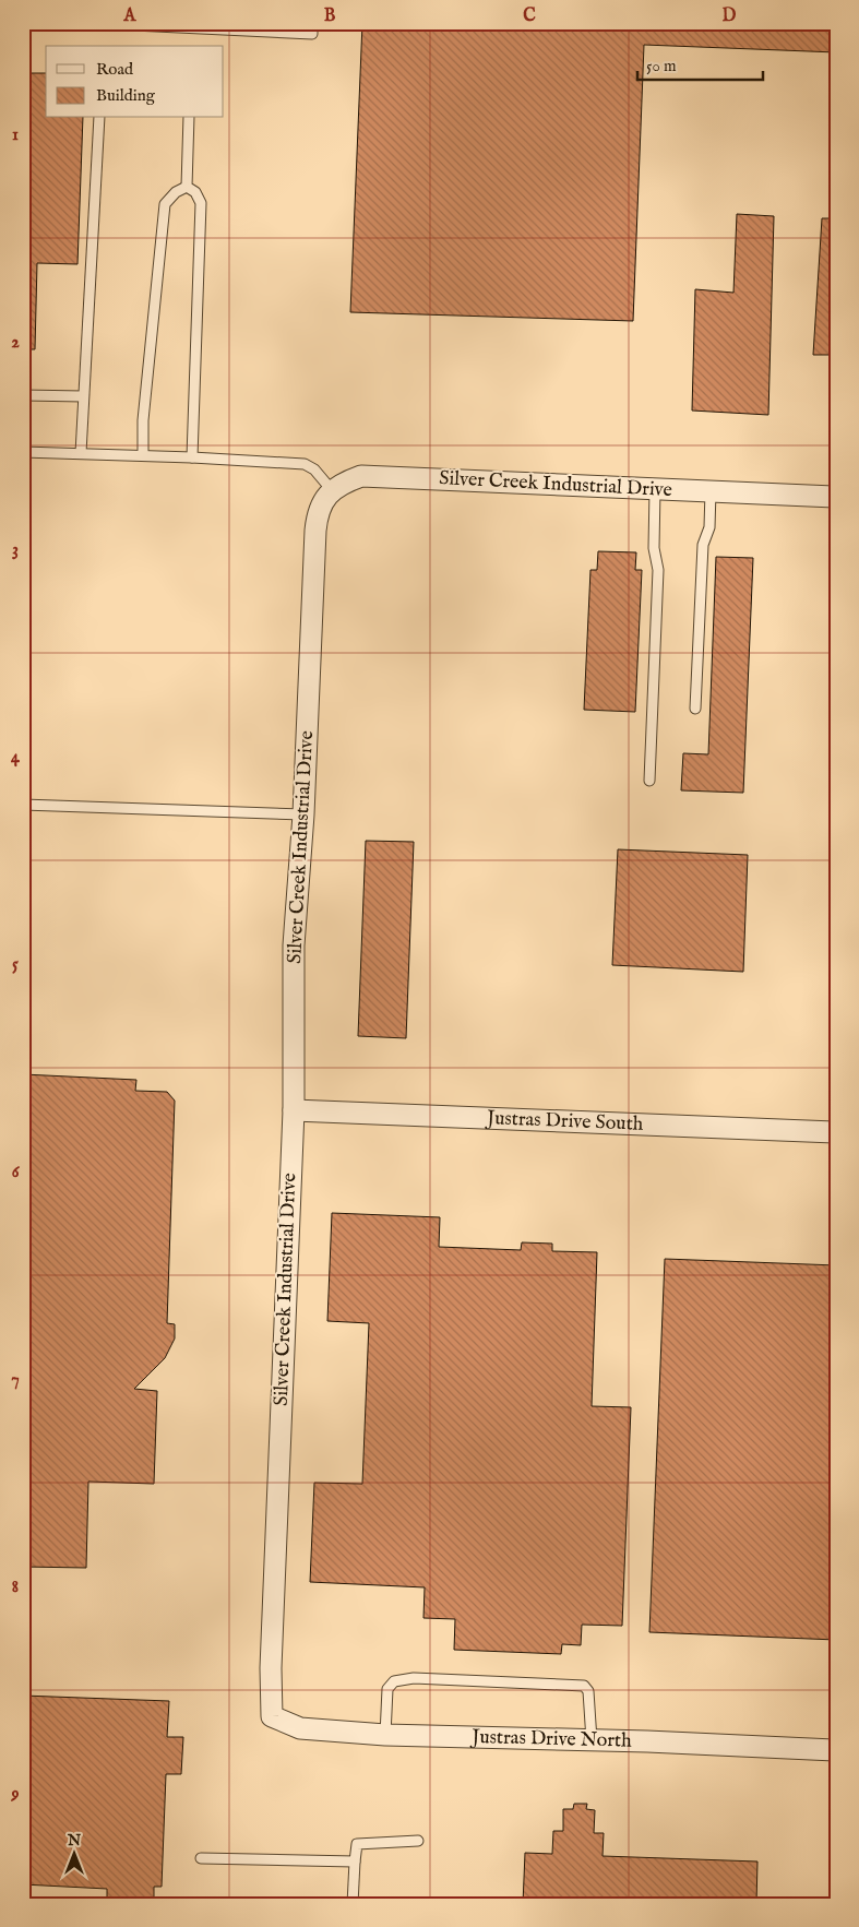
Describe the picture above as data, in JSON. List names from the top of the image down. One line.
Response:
{"streets":{"street":["Silver Creek Industrial Drive","Justras Drive South","Justras Drive North"]},"crossings":[["Silver Creek Industrial Drive","Justras Drive South"],["Silver Creek Industrial Drive","Justras Drive North"]],"legend":["Road","Building"],"scale_bar":"50 m","north":"top","grid":{"columns":["A","B","C","D"],"rows":["1","2","3","4","5","6","7","8","9"]}}
